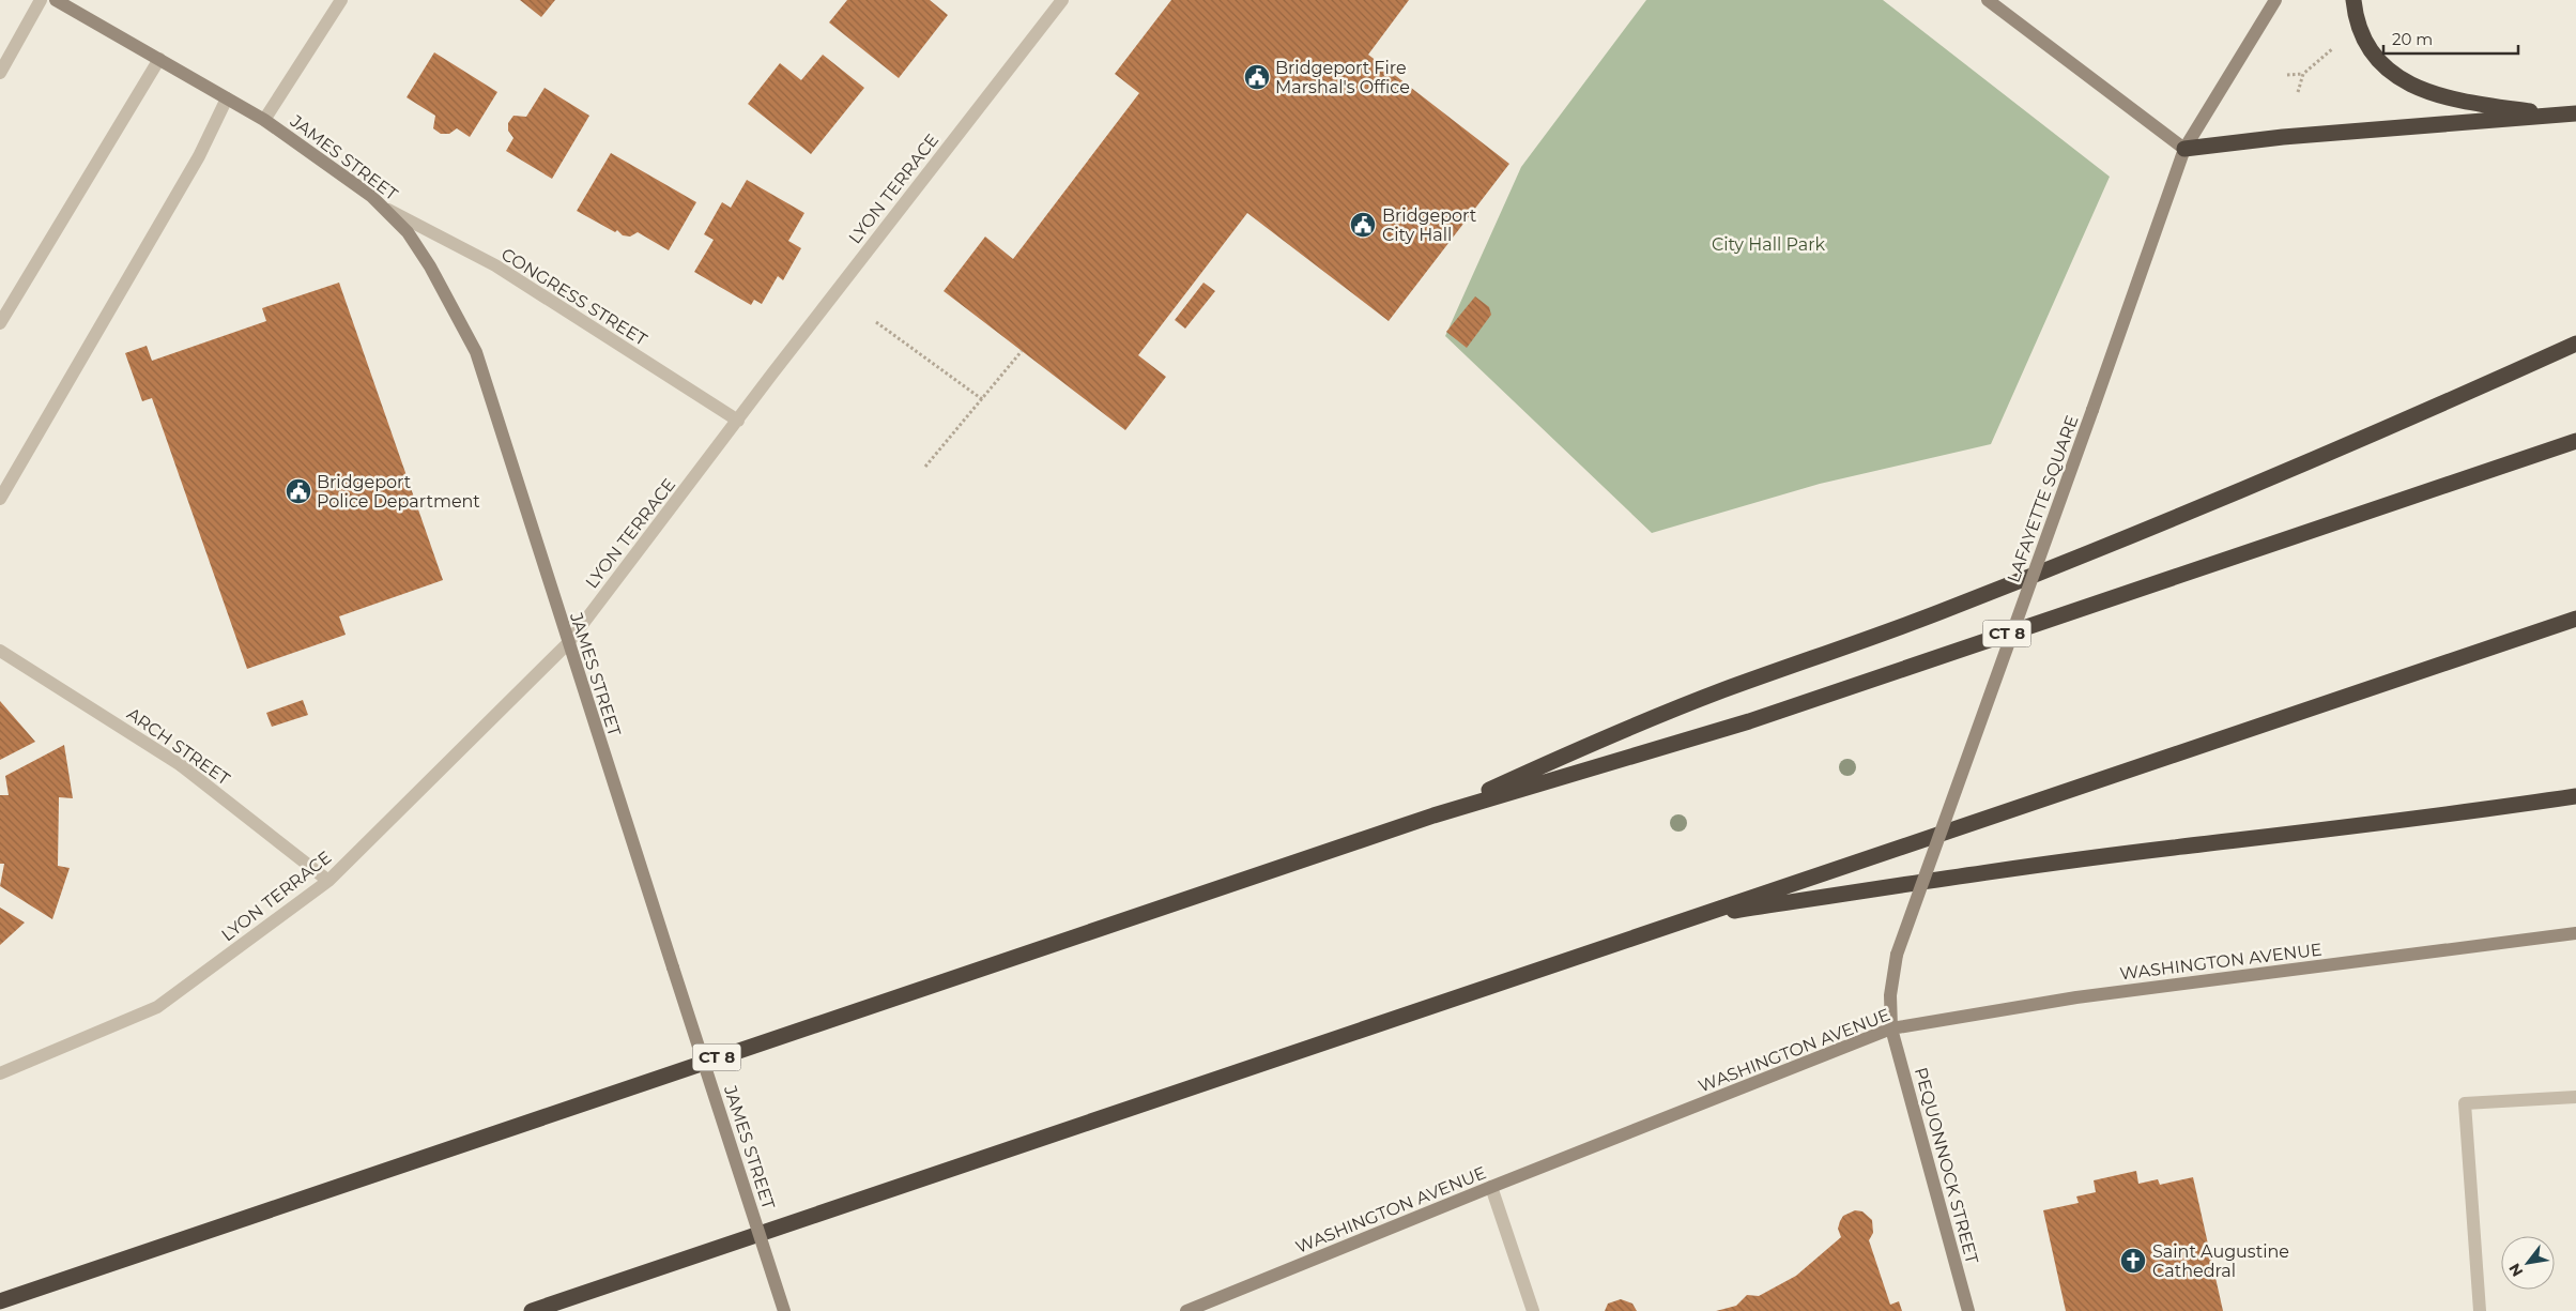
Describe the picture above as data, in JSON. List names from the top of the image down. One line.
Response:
{"streets":{"highway":["CT 8"],"main road":["JAMES STREET","LAFAYETTE SQUARE","WASHINGTON AVENUE","PEQUONNOCK STREET"],"street":["LYON TERRACE","CONGRESS STREET","ARCH STREET"]},"crossings":[["JAMES STREET","LYON TERRACE"],["JAMES STREET","CONGRESS STREET"],["LYON TERRACE","CONGRESS STREET"],["LYON TERRACE","ARCH STREET"],["LAFAYETTE SQUARE","WASHINGTON AVENUE"],["LAFAYETTE SQUARE","PEQUONNOCK STREET"],["WASHINGTON AVENUE","PEQUONNOCK STREET"]],"parks":["City Hall Park"],"places":{"public building":["Bridgeport Fire Marshal's Office","Bridgeport City Hall","Bridgeport Police Department"],"church":["Saint Augustine Cathedral"]},"scale_bar":"20 m","north":"bottom left"}
